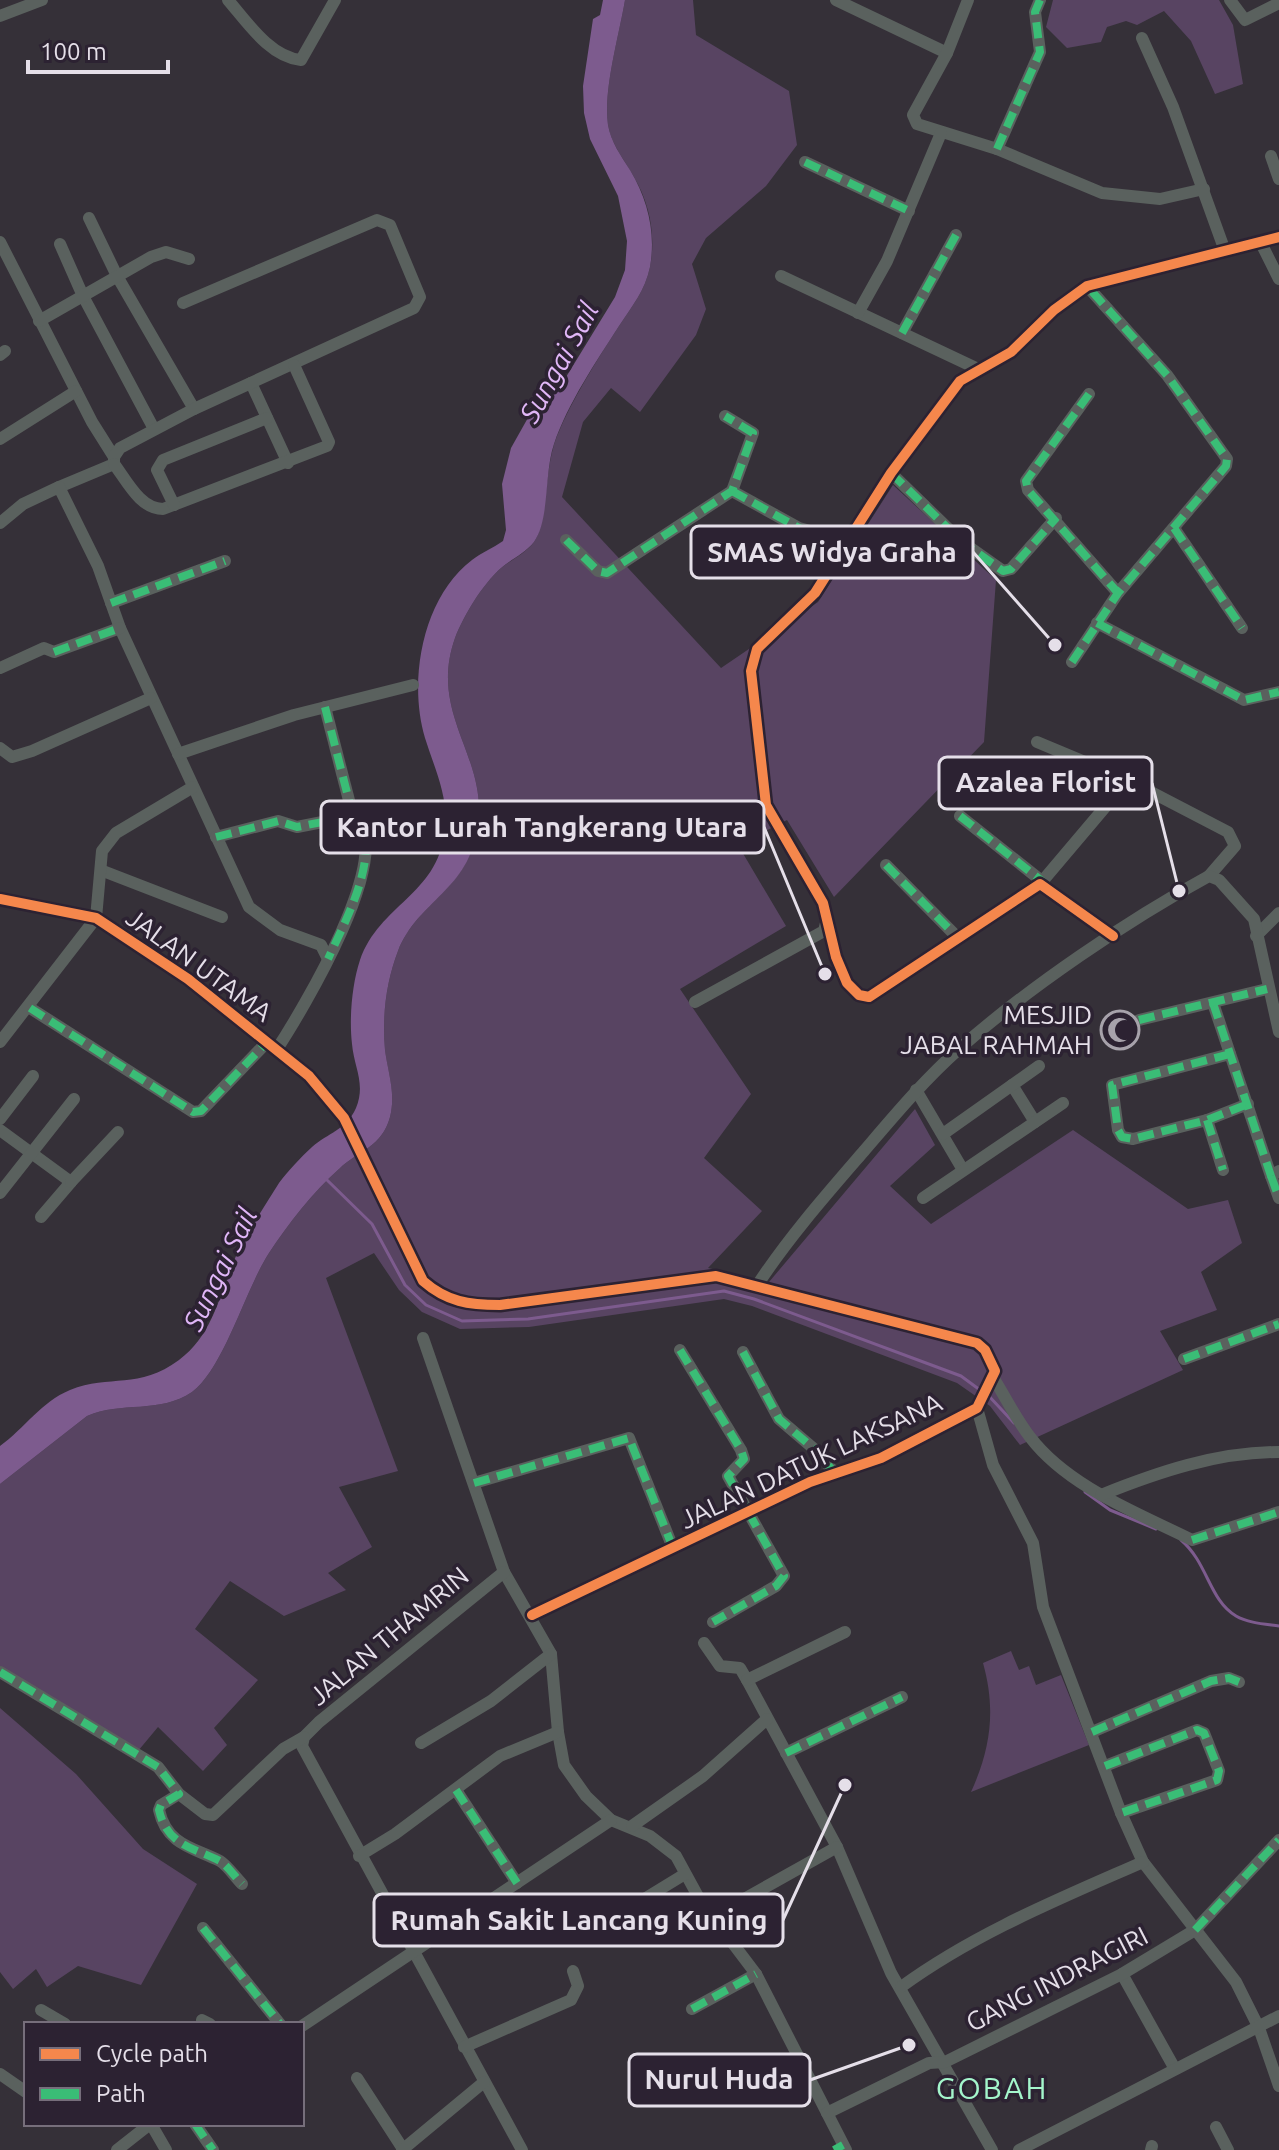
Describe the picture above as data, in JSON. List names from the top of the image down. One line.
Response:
{"streets":{"street":["JALAN UTAMA","JALAN DATUK LAKSANA","JALAN THAMRIN","GANG INDRAGIRI"]},"districts":["GOBAH"],"water":["Sungai Sail"],"places":{"other":["SMAS Widya Graha","Azalea Florist","Kantor Lurah Tangkerang Utara","Rumah Sakit Lancang Kuning","Nurul Huda"],"mosque":["MESJID JABAL RAHMAH"]},"legend":["Cycle path","Path"],"scale_bar":"100 m"}
